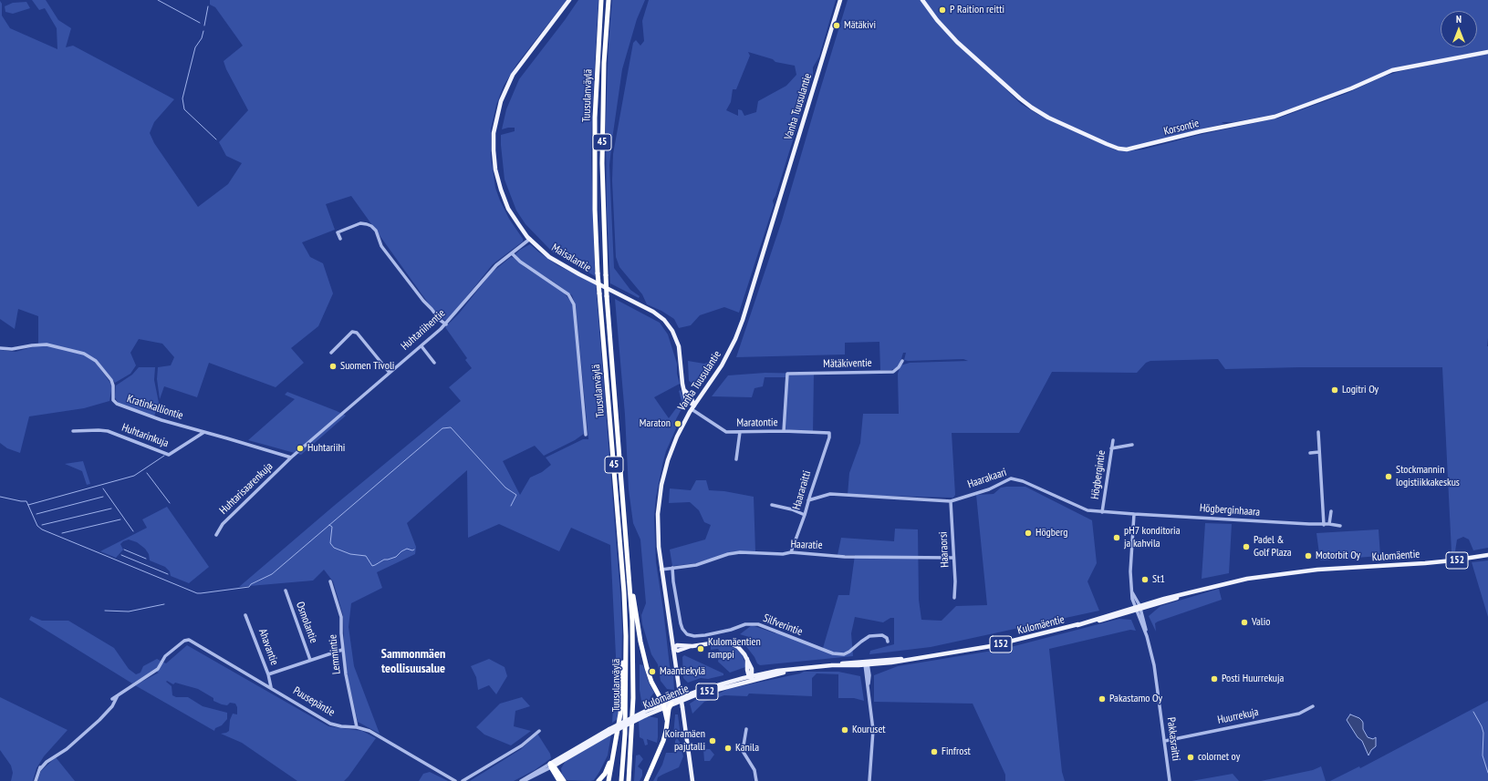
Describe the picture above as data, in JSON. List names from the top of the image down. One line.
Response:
{"streets":{"highway":["Tuusulanväylä","45"],"main road":["Vanha Tuusulantie","Korsontie","Maisalantie","Kulomäentie","152"],"street":["Huhtariihentie","Mätäkiventie","Kratinkalliontie","Maratontie","Huhtarinkuja","Högbergintie","Haarakaari","Huhtarisaarenkuja","Haararaitti","Högberginhaara","Haaratie","Haaraorsi","Osmolantie","Silfverintie","Ahavantie","Lemmintie","Puusepäntie","Huurrekuja","Pakkasraitti"]},"crossings":[["Vanha Tuusulantie","Maisalantie"],["Vanha Tuusulantie","Maratontie"],["Vanha Tuusulantie","Haaratie"],["Maisalantie","Huhtariihentie"],["Maisalantie","Maratontie"],["Huhtariihentie","Kratinkalliontie"],["Huhtariihentie","Huhtarisaarenkuja"],["Mätäkiventie","Maratontie"],["Kratinkalliontie","Huhtarinkuja"],["Kratinkalliontie","Huhtarisaarenkuja"],["Maratontie","Haararaitti"],["Högbergintie","Haarakaari"],["Haarakaari","Haararaitti"],["Haarakaari","Högberginhaara"],["Haarakaari","Haaraorsi"],["Haararaitti","Haaratie"],["Haaratie","Haaraorsi"],["Haaratie","Silfverintie"],["Kulomäentie","Pakkasraitti"],["Ahavantie","Puusepäntie"],["Lemmintie","Puusepäntie"],["Huurrekuja","Pakkasraitti"]],"districts":["Sammonmäen teollisuusalue"],"places":["P Raition reitti","Mätäkivi","Suomen Tivoli","Logitri Oy","Maraton","Huhtariihi","Stockmannin logistiikkakeskus","Högberg","pH7 konditoria ja kahvila","Padel & Golf Plaza","Motorbit Oy","St1","Valio","Kulomäentien ramppi","Maantiekylä","Posti Huurrekuja","Pakastamo Oy","Kouruset","Koiramäen pajutalli","Kanila","Finfrost","colornet oy"],"north":"top"}
